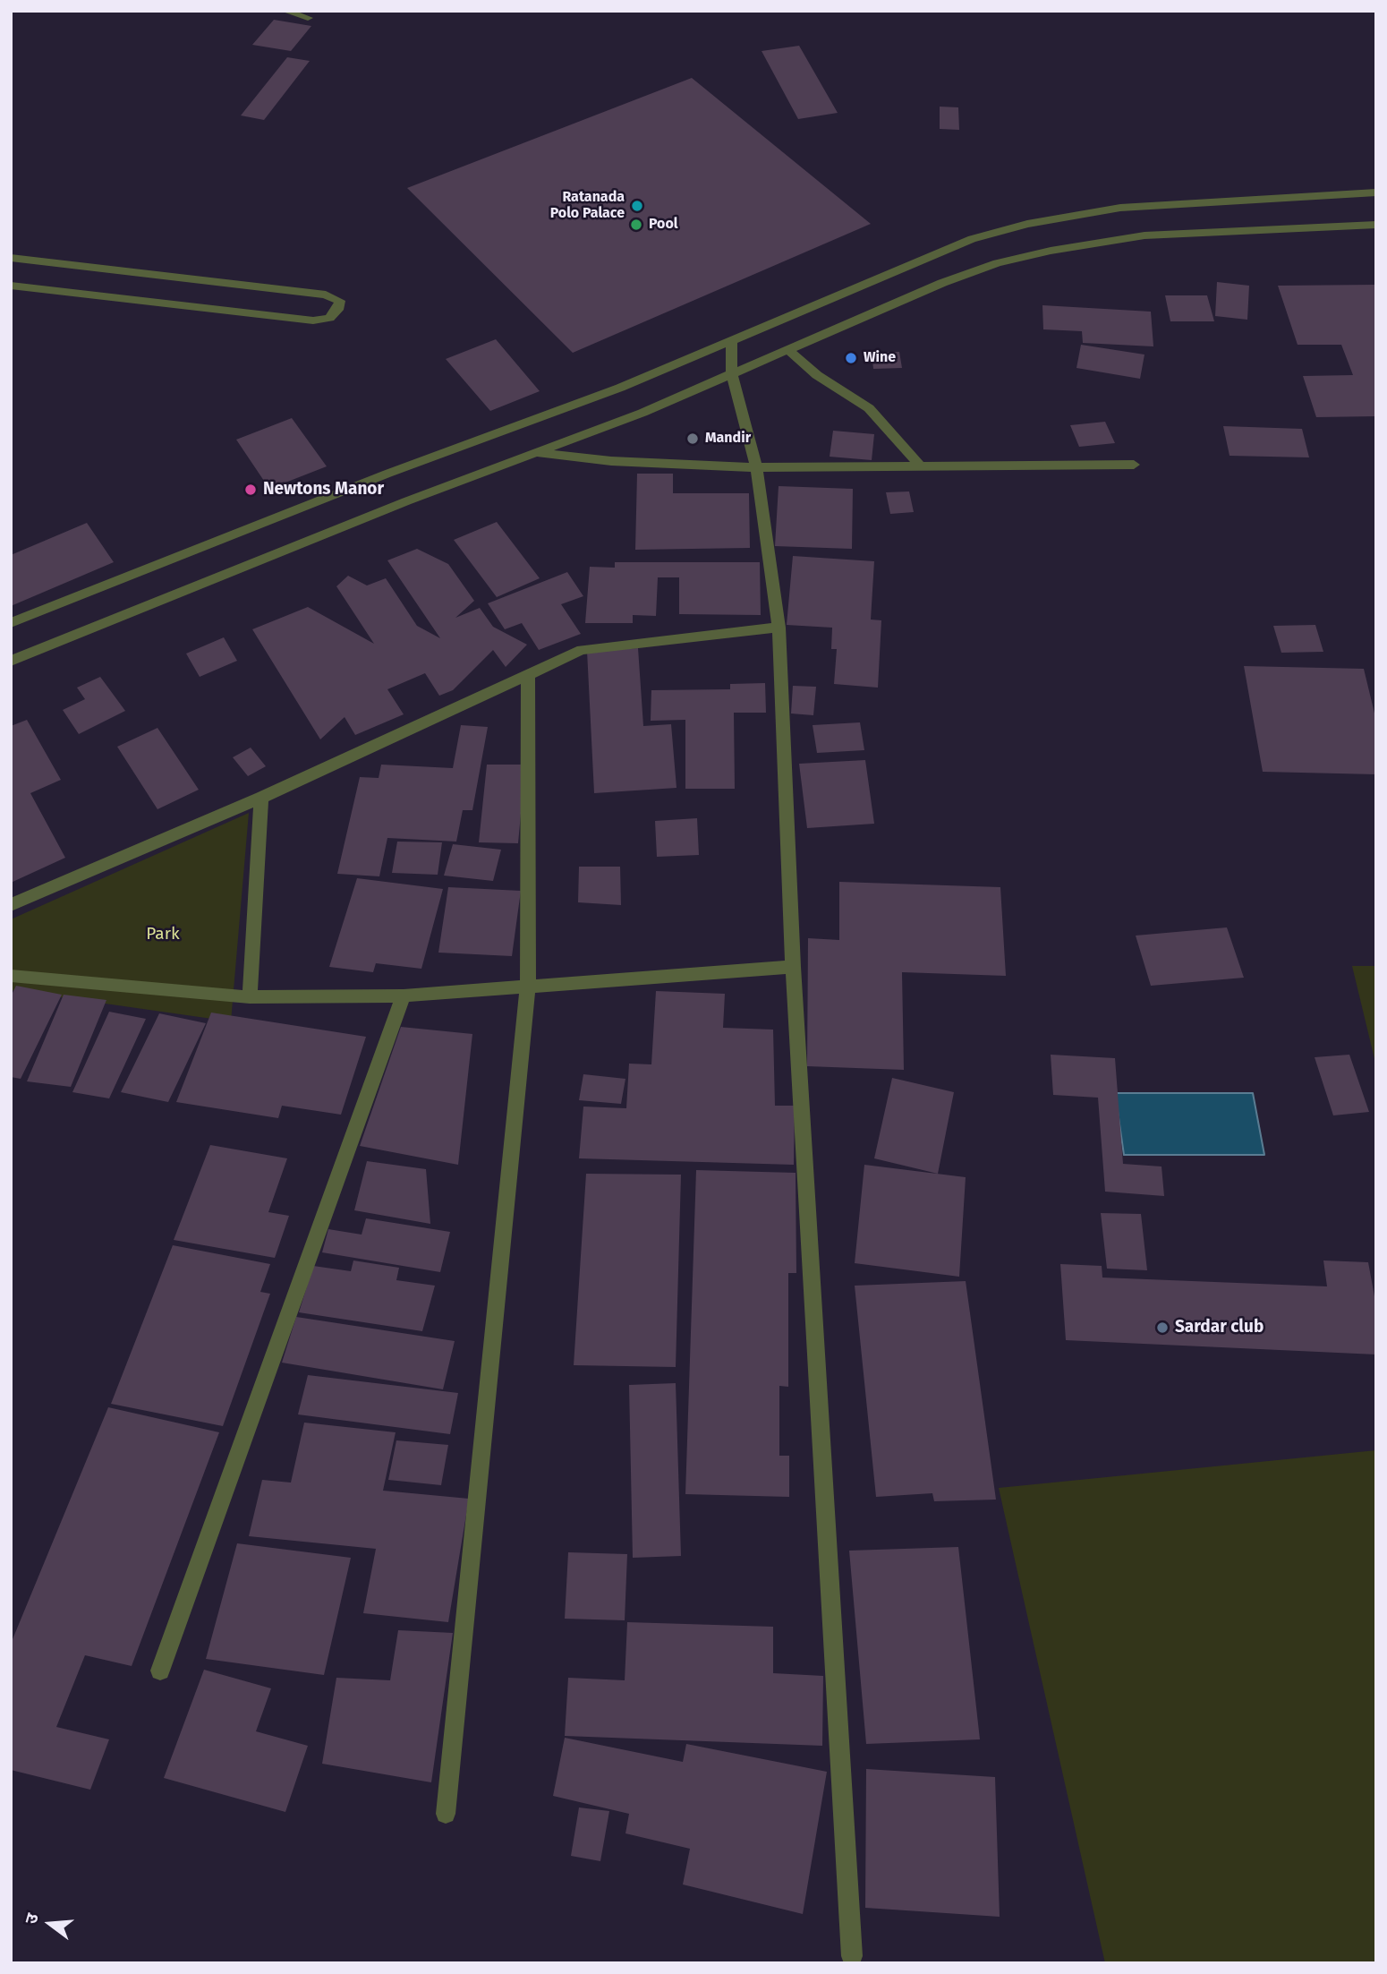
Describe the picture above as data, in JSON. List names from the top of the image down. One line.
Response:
{"parks":["Park"],"places":["Ratanada Polo Palace","Pool","Wine","Mandir","Newtons Manor","Sardar club"],"north":"left"}
